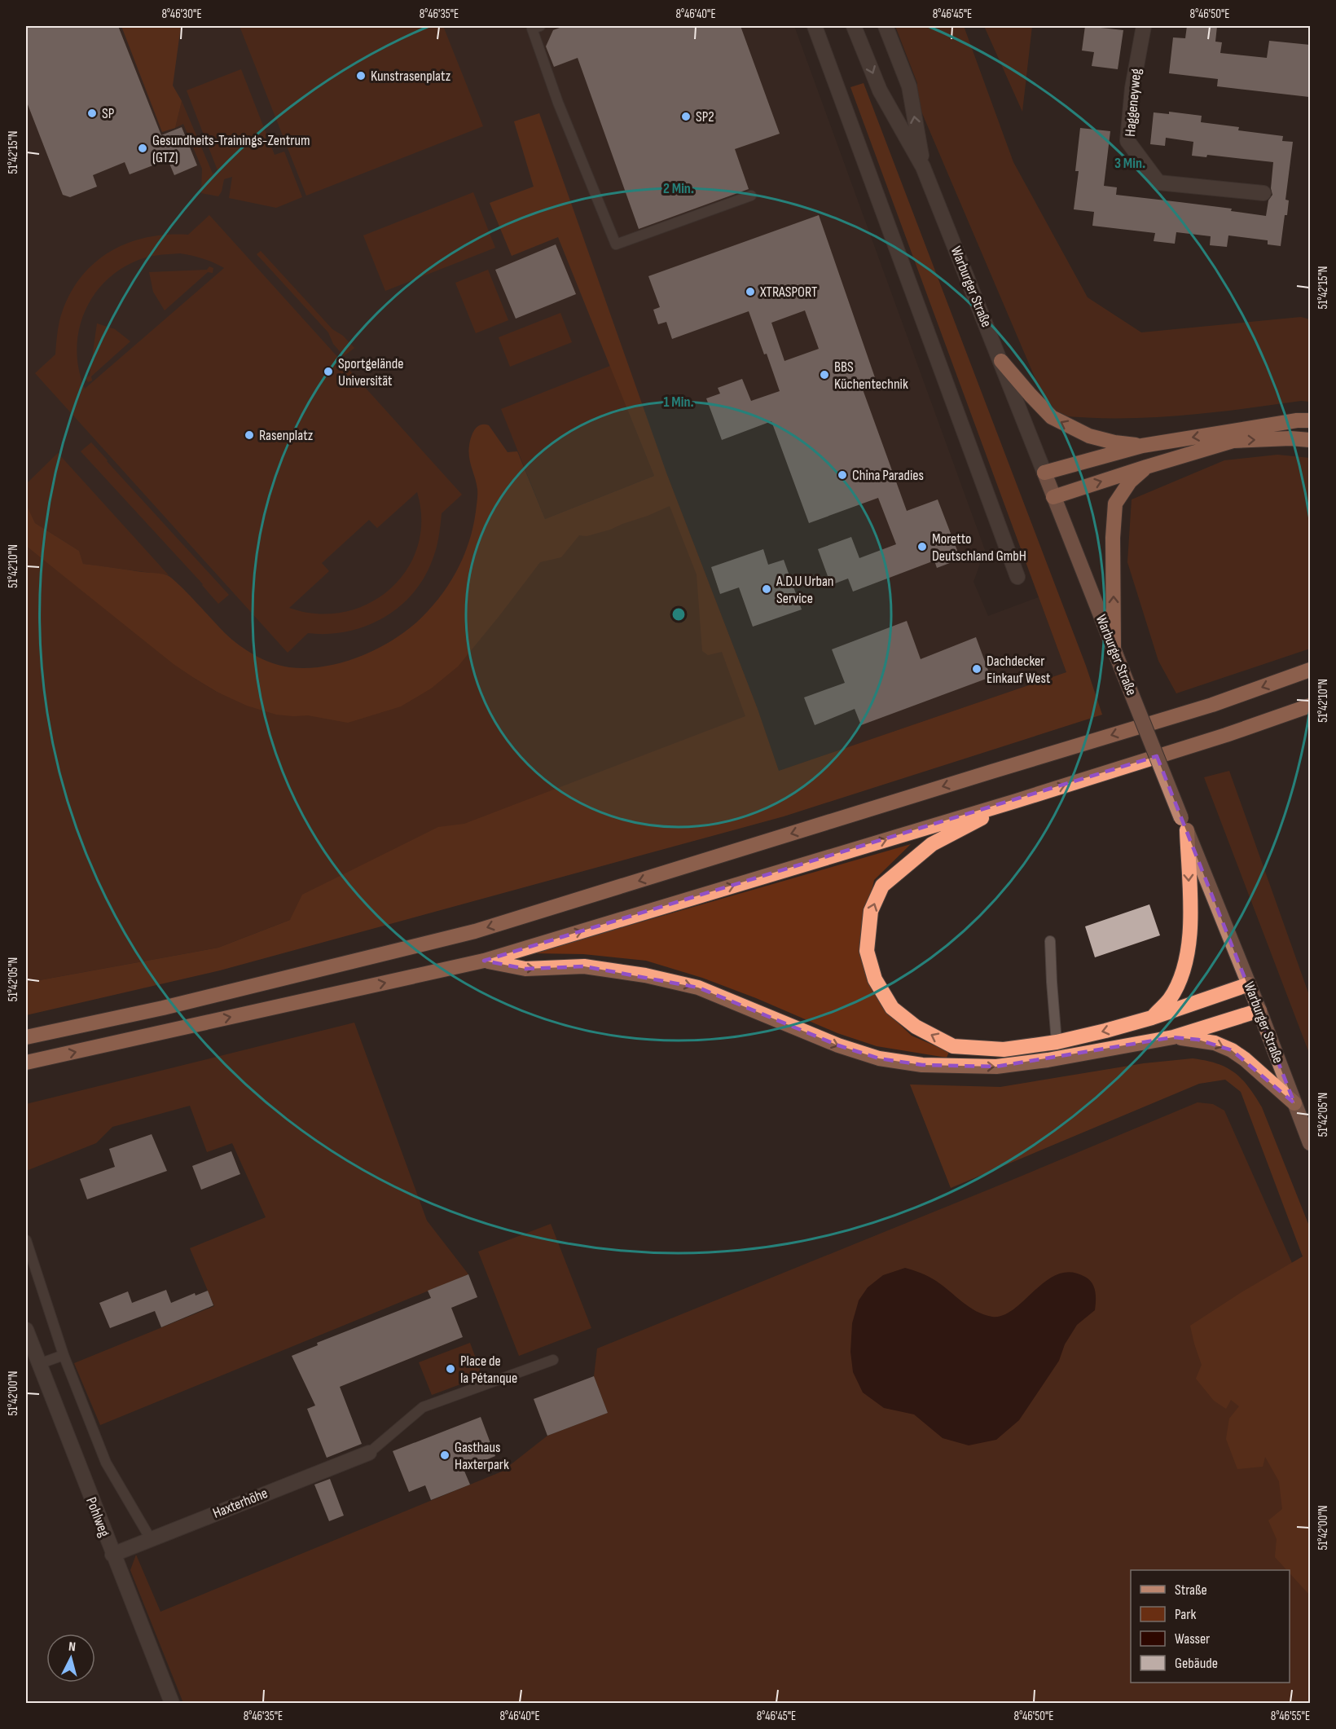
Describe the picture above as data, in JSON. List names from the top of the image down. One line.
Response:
{"streets":{"main road":["Warburger Straße"],"street":["Haggeneyweg","Haxterhöhe","Pohlweg"]},"crossings":[["Haxterhöhe","Pohlweg"]],"places":["Kunstrasenplatz","SP","SP2","Gesundheits-Trainings-Zentrum (GTZ)","XTRASPORT","Sportgelände Universität","BBS Küchentechnik","Rasenplatz","China Paradies","Moretto Deutschland GmbH","A.D.U Urban Service","Dachdecker Einkauf West","Place de la Pétanque","Gasthaus Haxterpark"],"legend":["Straße","Park","Wasser","Gebäude"],"north":"top","coordinates":["8°46'30\"E","8°46'35\"E","8°46'40\"E","8°46'45\"E","8°46'50\"E","51°42'15\"N","51°42'10\"N","51°42'05\"N","51°42'00\"N","8°46'55\"E"],"rings":["3 Min.","2 Min.","1 Min."]}
